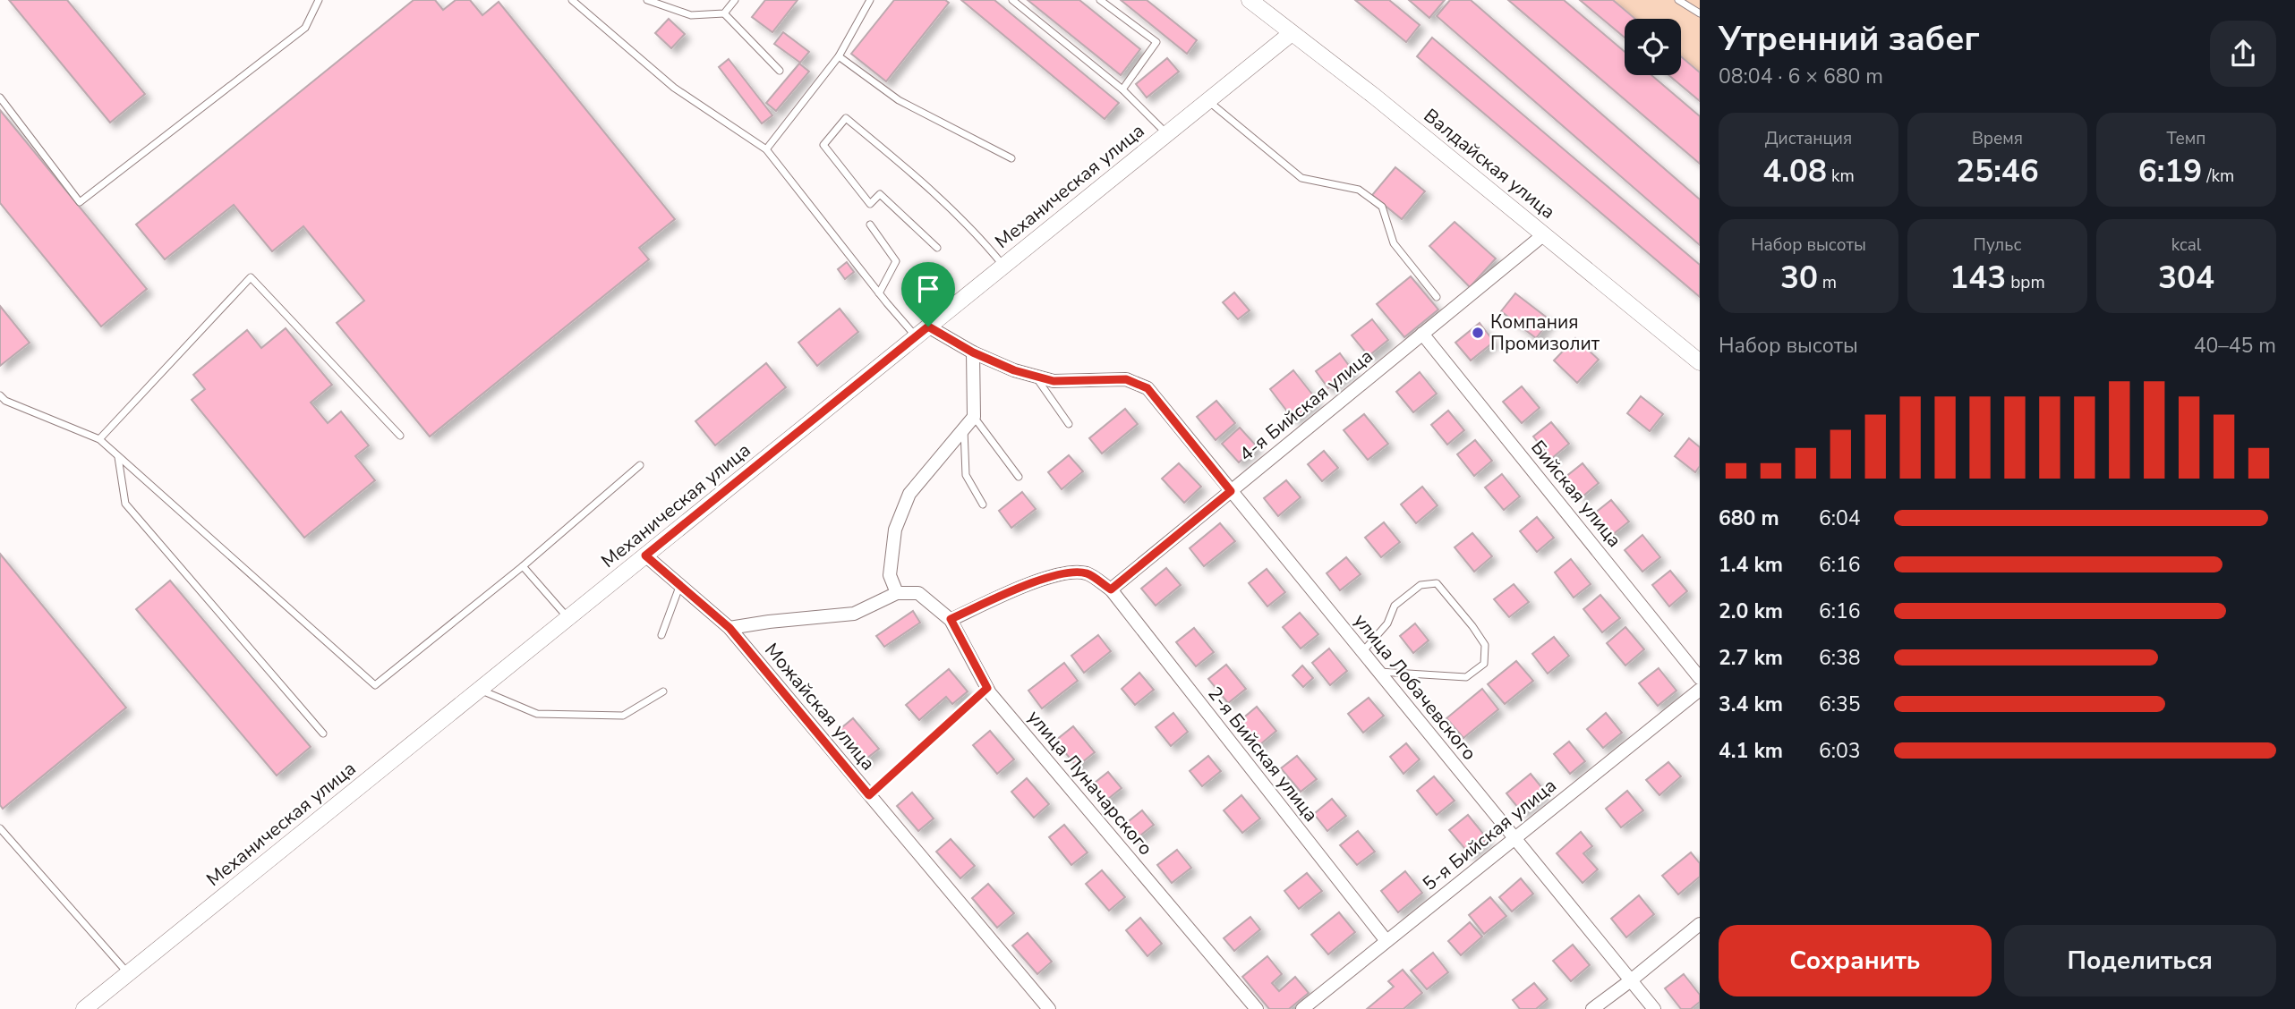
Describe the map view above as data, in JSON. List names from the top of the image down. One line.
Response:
{"streets":{"street":["Валдайская улица","Механическая улица","4-я Бийская улица","Бийская улица","улица Лобачевского","Можайская улица","2-я Бийская улица","улица Луначарского","5-я Бийская улица"]},"crossings":[["Валдайская улица","Механическая улица"],["Валдайская улица","4-я Бийская улица"],["Механическая улица","Можайская улица"],["4-я Бийская улица","Бийская улица"],["4-я Бийская улица","улица Лобачевского"],["4-я Бийская улица","2-я Бийская улица"],["улица Лобачевского","5-я Бийская улица"],["2-я Бийская улица","5-я Бийская улица"]],"places":["Компания Промизолит"],"page":{"heading":["Утренний забег","08:04 · 6 × 680 m"],"stats":[["Дистанция","4.08 km"],["Время","25:46"],["Темп","6:19 /km"],["Набор высоты","30 m"],["Пульс","143 bpm"],["kcal","304"]],"chart":["Набор высоты","40–45 m"],"list":[{"name":"680 m","note":"6:04"},{"name":"1.4 km","note":"6:16"},{"name":"2.0 km","note":"6:16"},{"name":"2.7 km","note":"6:38"},{"name":"3.4 km","note":"6:35"},{"name":"4.1 km","note":"6:03"}],"buttons":["Сохранить","Поделиться"]}}
